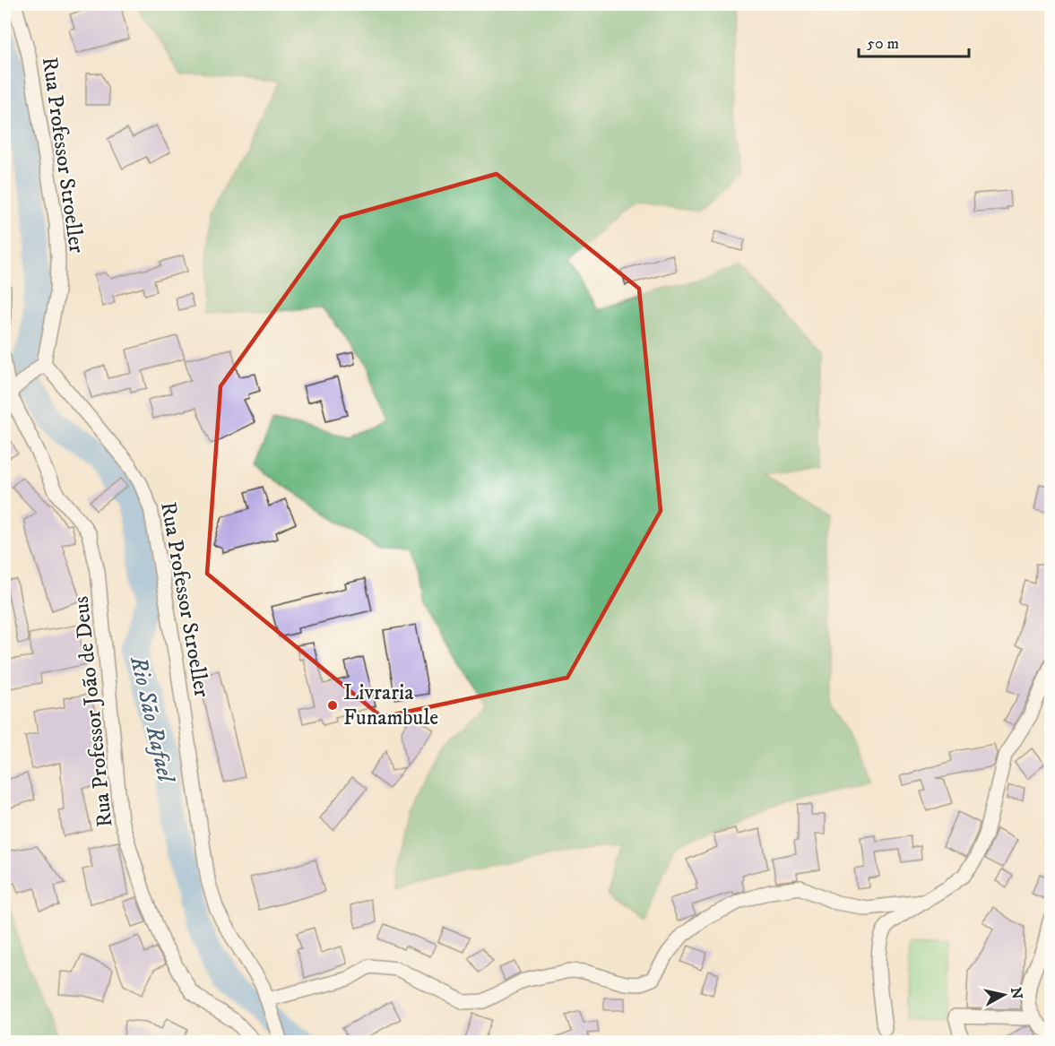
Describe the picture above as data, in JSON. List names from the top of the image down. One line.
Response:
{"streets":{"street":["Rua Professor Stroeller","Rua Professor João de Deus"]},"water":["Rio São Rafael"],"places":["Livraria Funambule"],"scale_bar":"50 m","north":"right"}
